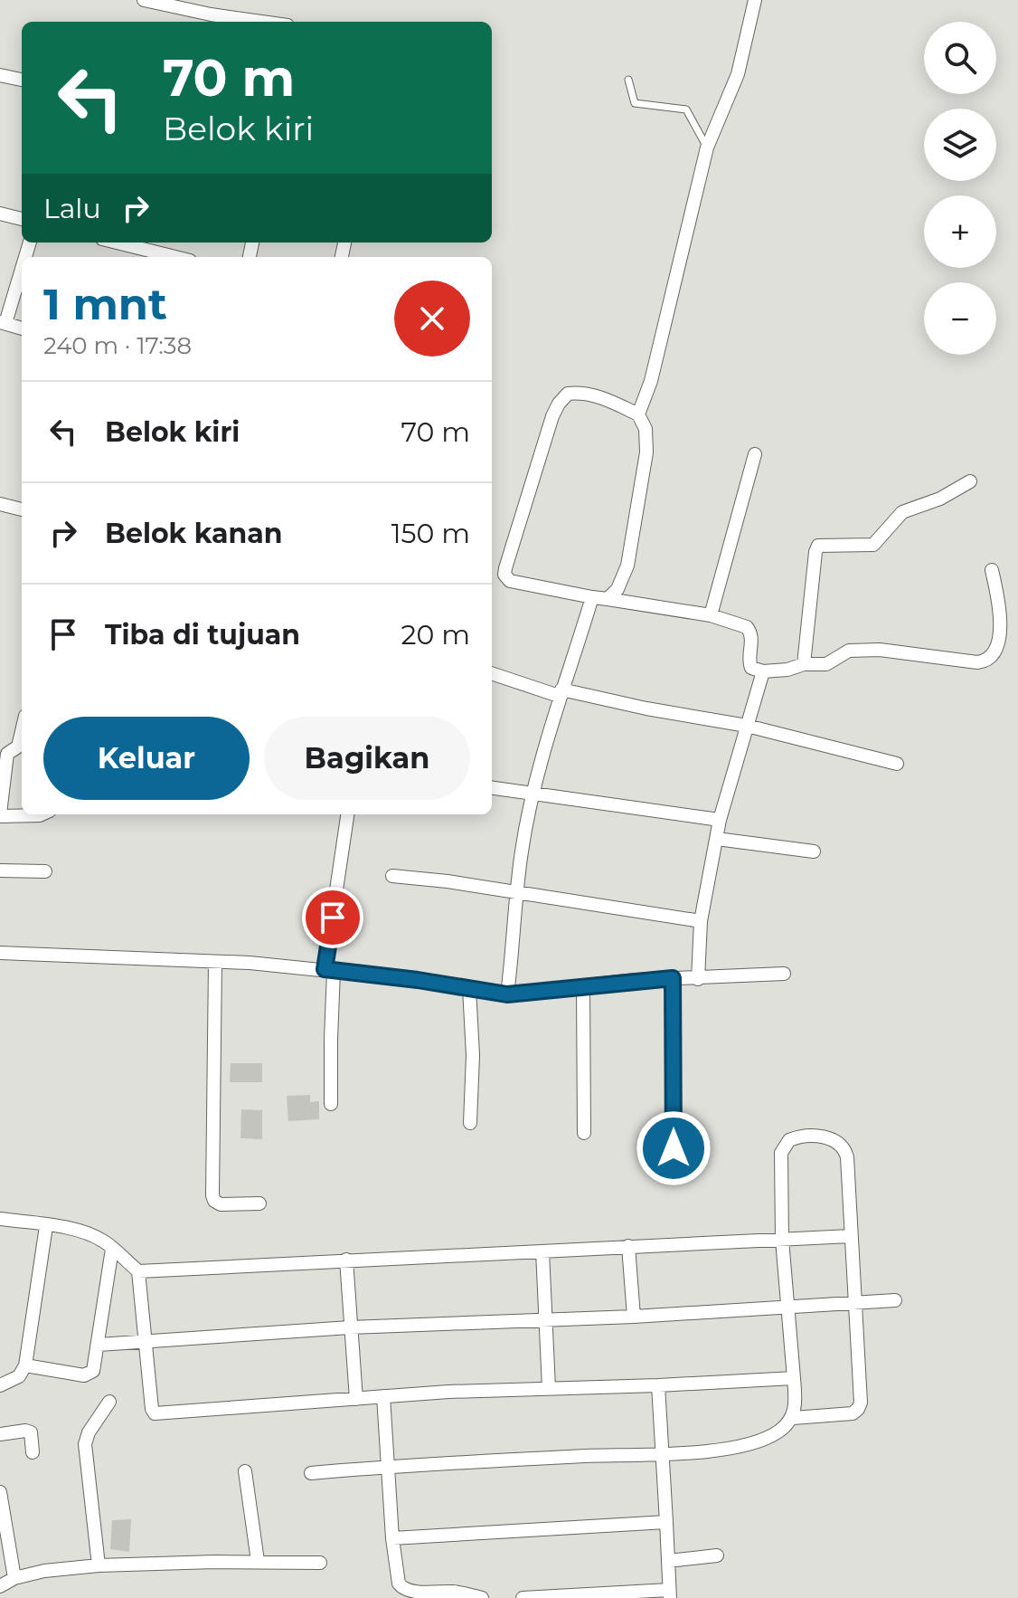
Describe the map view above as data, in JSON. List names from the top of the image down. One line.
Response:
{"page":{"map_buttons":["+","−"],"turn":["70 m","Belok kiri"],"then":"Lalu","heading":["1 mnt","240 m · 17:38"],"list":[{"name":"Belok kiri","value":"70 m"},{"name":"Belok kanan","value":"150 m"},{"name":"Tiba di tujuan","value":"20 m"}],"buttons":["Keluar","Bagikan"]}}
